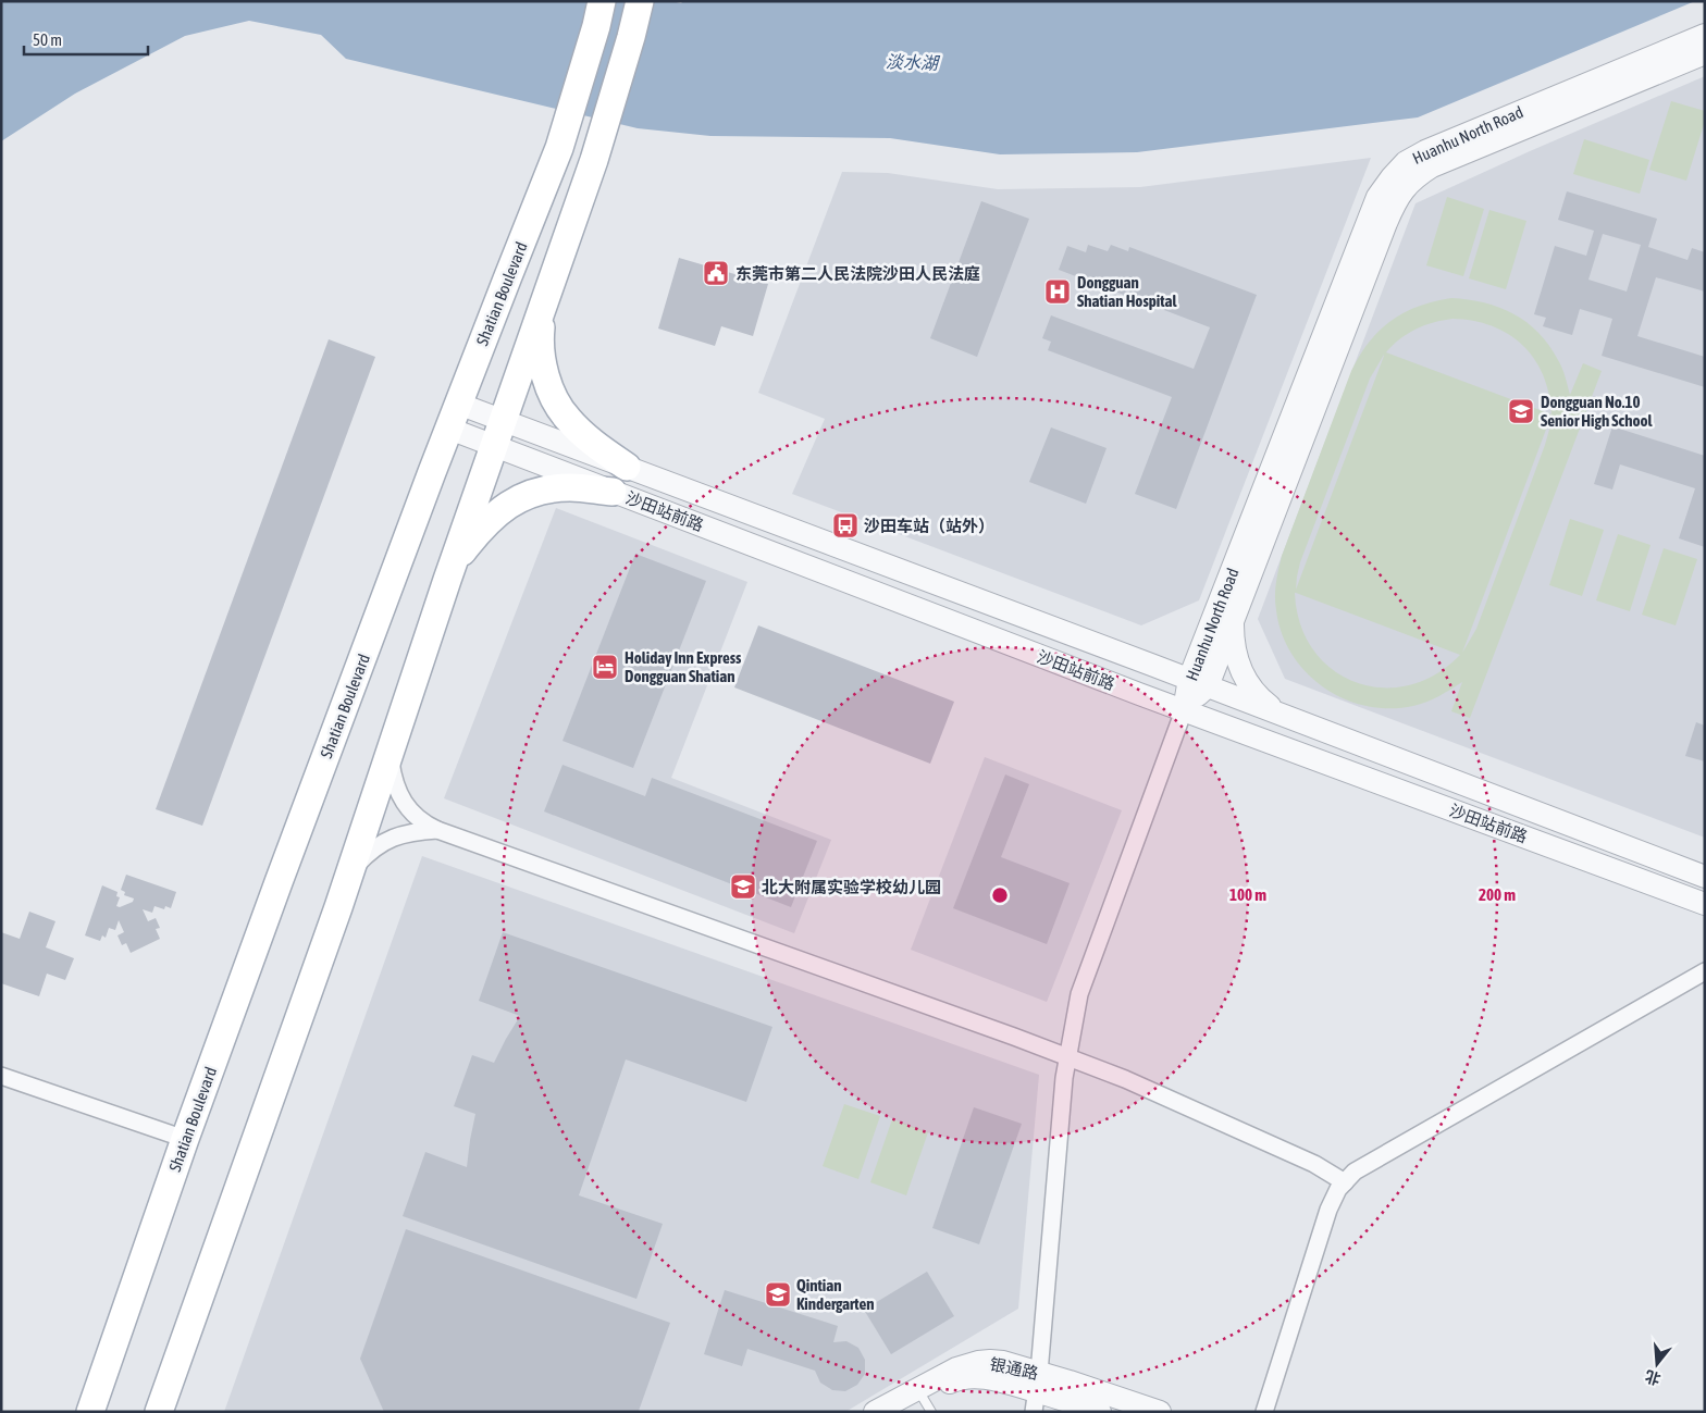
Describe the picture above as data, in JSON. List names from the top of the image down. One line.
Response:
{"streets":{"main road":["Shatian Boulevard"],"street":["Huanhu North Road","沙田站前路","银通路"]},"crossings":[["Huanhu North Road","沙田站前路"],["Shatian Boulevard","沙田站前路"]],"water":["淡水湖"],"places":{"public building":["东莞市第二人民法院沙田人民法庭"],"hospital":["Dongguan Shatian Hospital"],"school or university":["Dongguan No.10 Senior High School","北大附属实验学校幼儿园","Qintian Kindergarten"],"bus stop":["沙田车站（站外）"],"hotel":["Holiday Inn Express Dongguan Shatian"]},"scale_bar":"50 m","north":"bottom","rings":["100 m","200 m"]}
